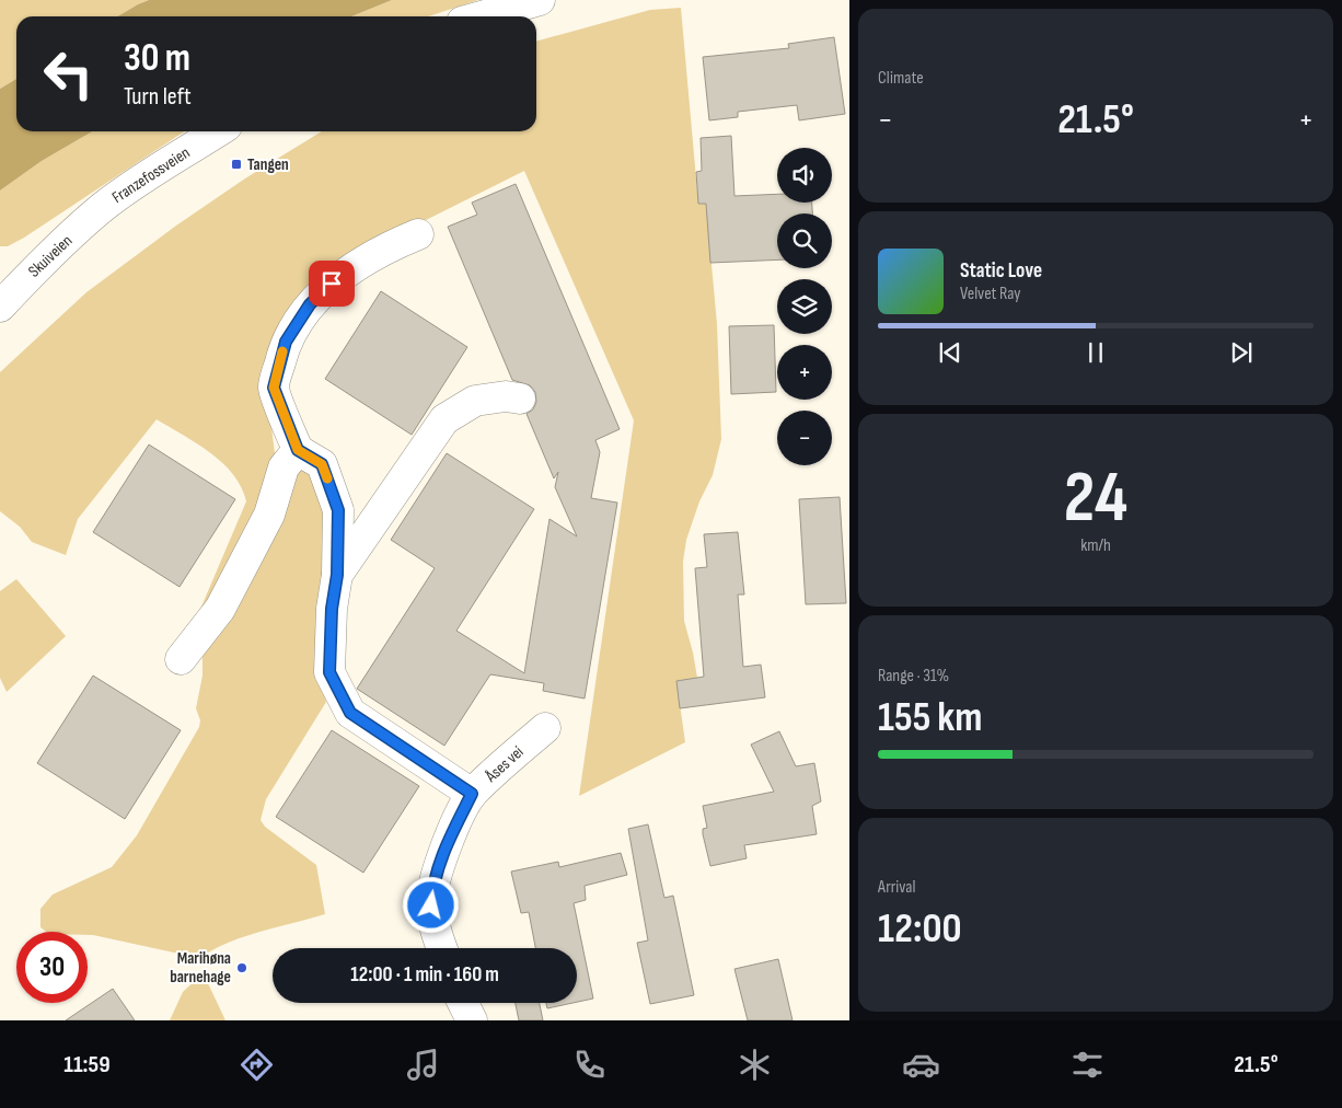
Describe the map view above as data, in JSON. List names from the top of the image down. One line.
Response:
{"streets":{"street":["Franzefossveien","Skuiveien","Åses vei"]},"crossings":[["Franzefossveien","Skuiveien"]],"places":{"transit":["Tangen"],"other":["Marihøna barnehage"]},"page":{"tile":["Climate",["24","km/h"],["Range · 31%","155 km"],["Arrival","12:00"]],"turn":["30 m","Turn left"],"heat":["−","21.5°","+"],"map_buttons":["+","−"],"song":["Static Love","Velvet Ray"],"limit":"30","trip":"12:00 · 1 min · 160 m","tabs":["11:59","21.5°"]}}
